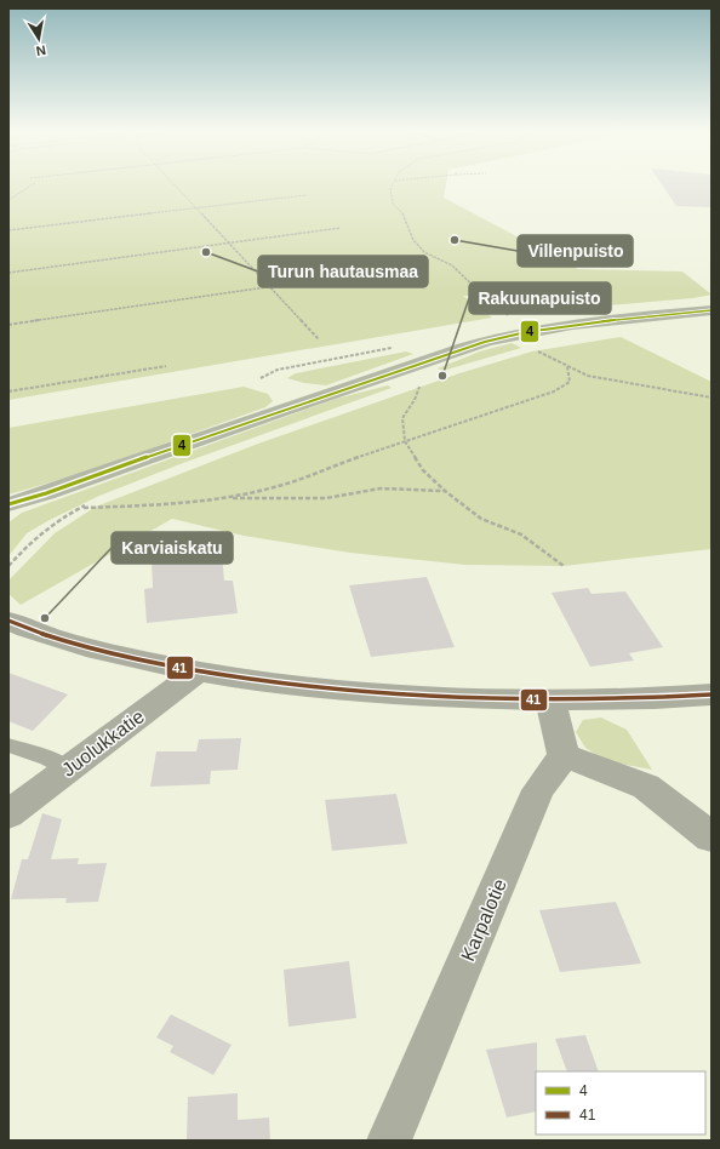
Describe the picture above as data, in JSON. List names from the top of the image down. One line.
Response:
{"streets":{"street":["Juolukkatie","Karpalotie"]},"places":["Villenpuisto","Turun hautausmaa","Rakuunapuisto","Karviaiskatu"],"lines":["transit line 4","transit line 41"],"legend":["4","41"],"north":"bottom"}
